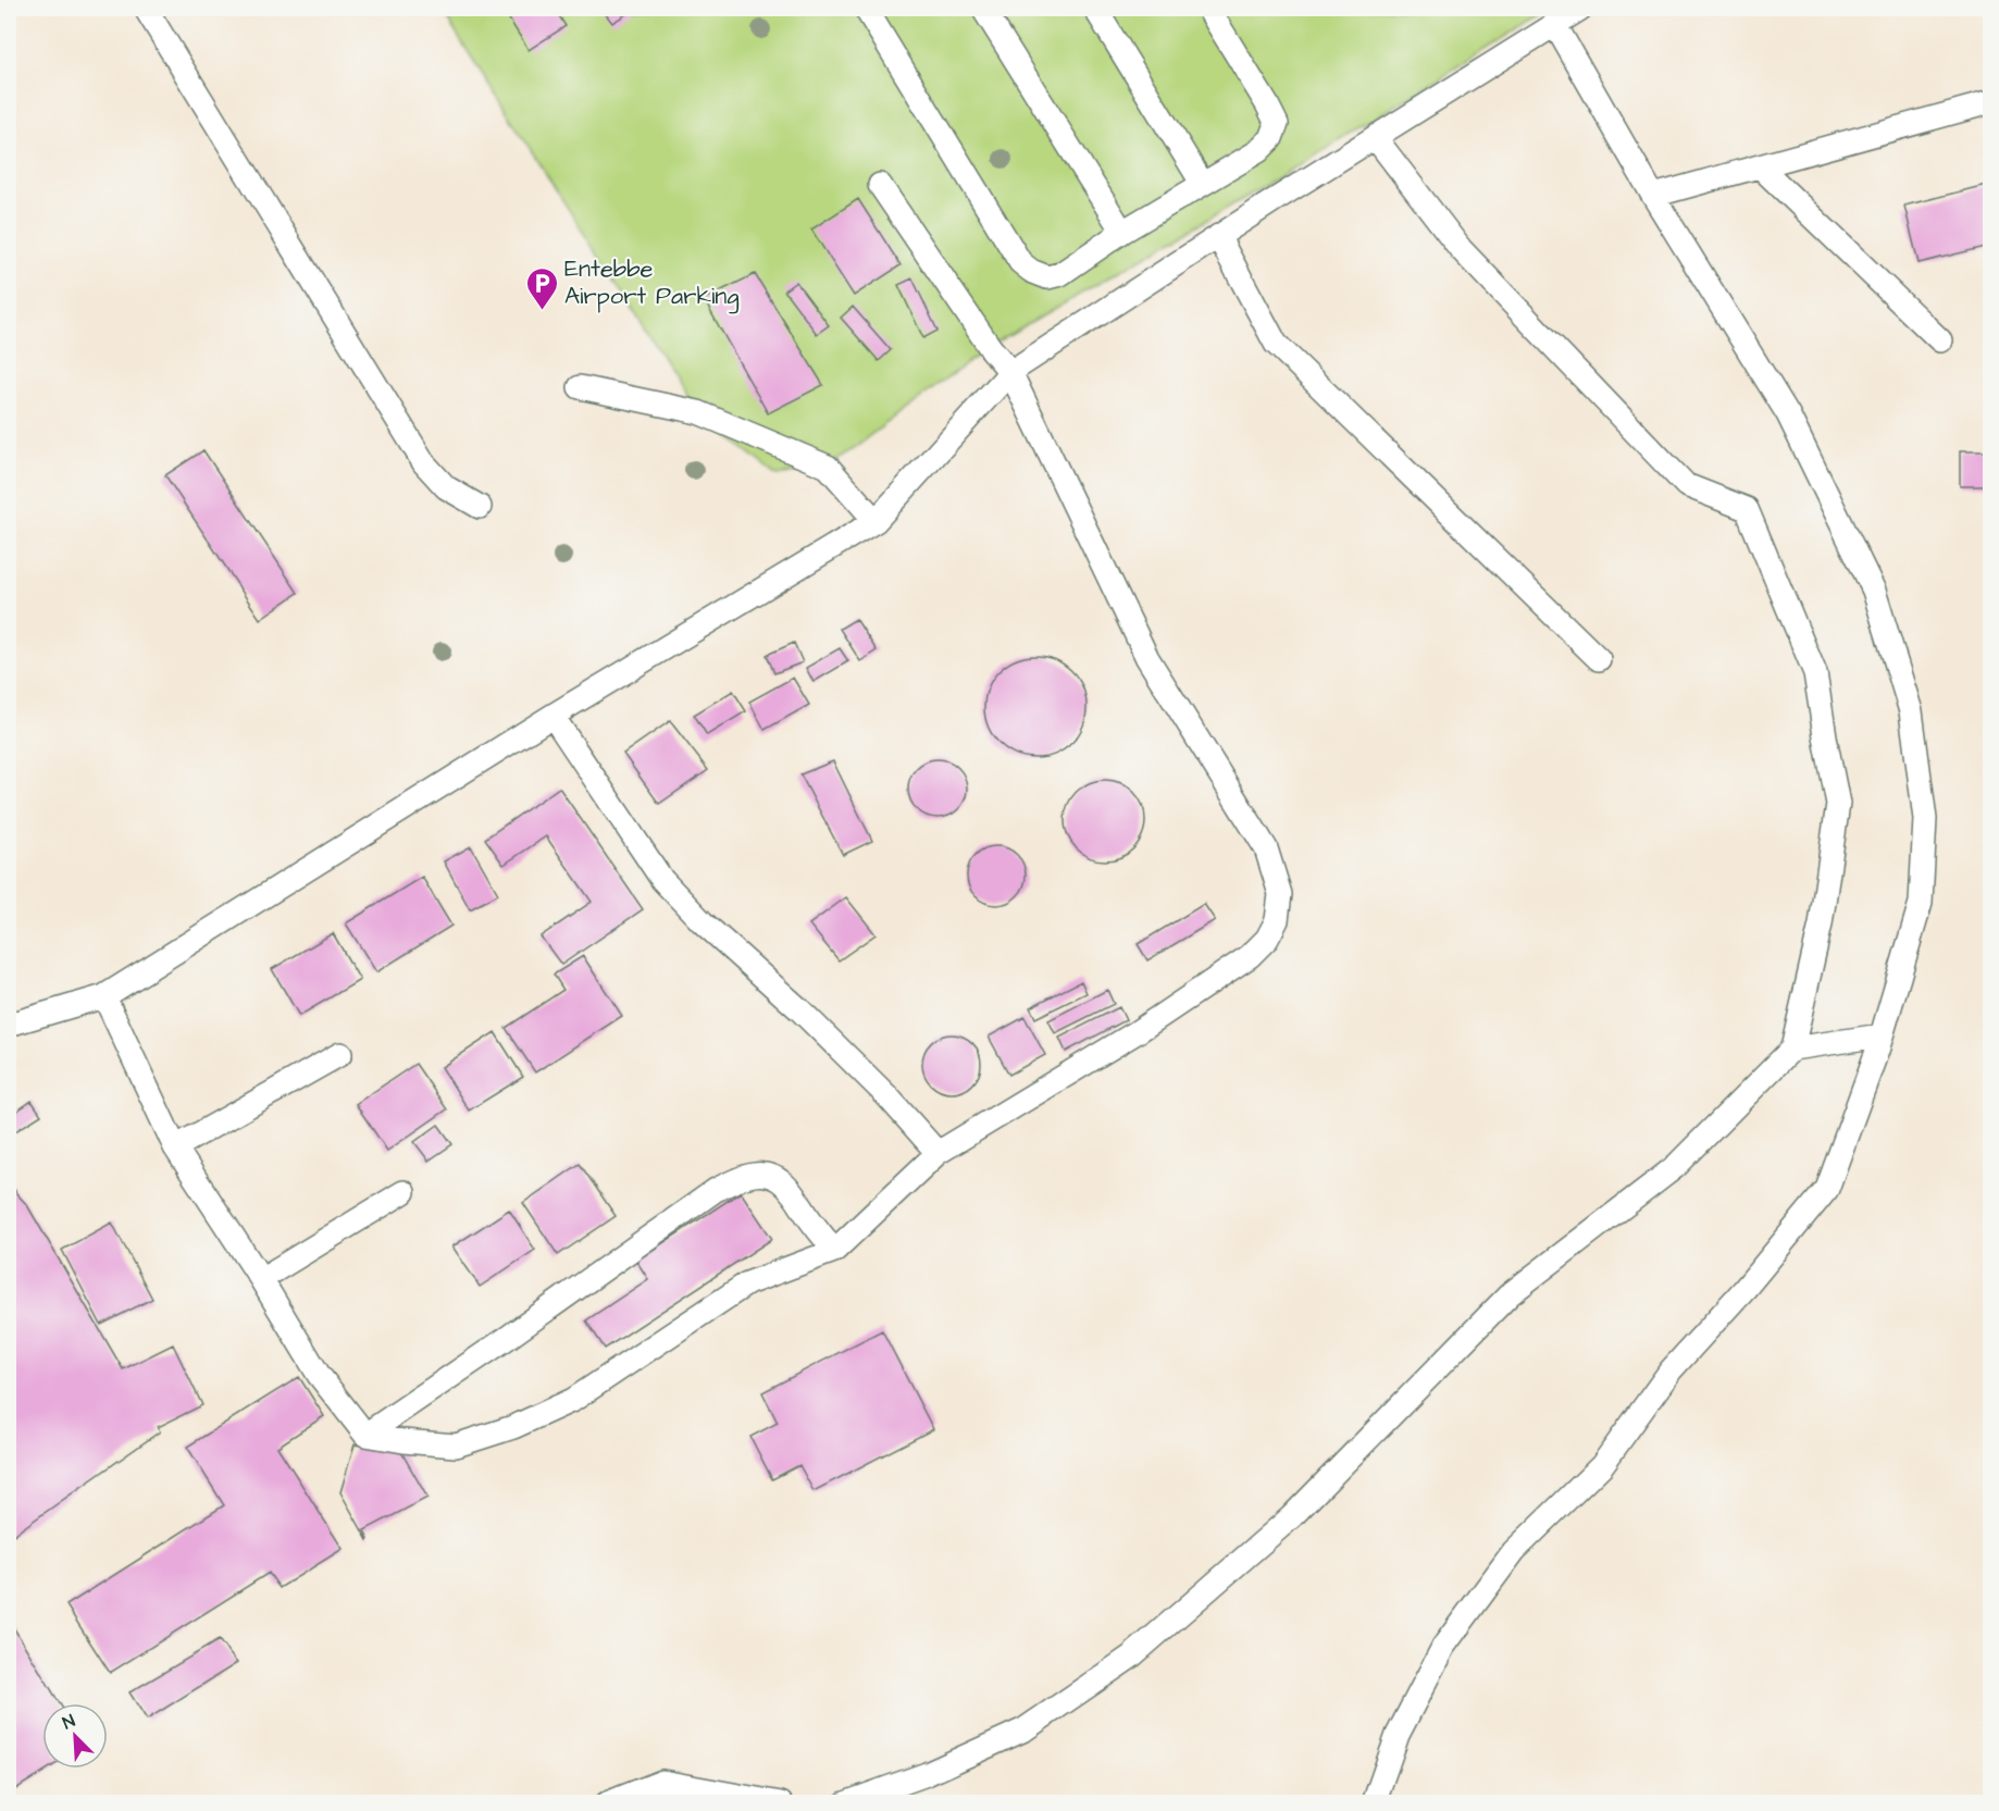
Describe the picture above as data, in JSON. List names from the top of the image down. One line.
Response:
{"places":{"parking":["Entebbe Airport Parking"]},"north":"top left"}
